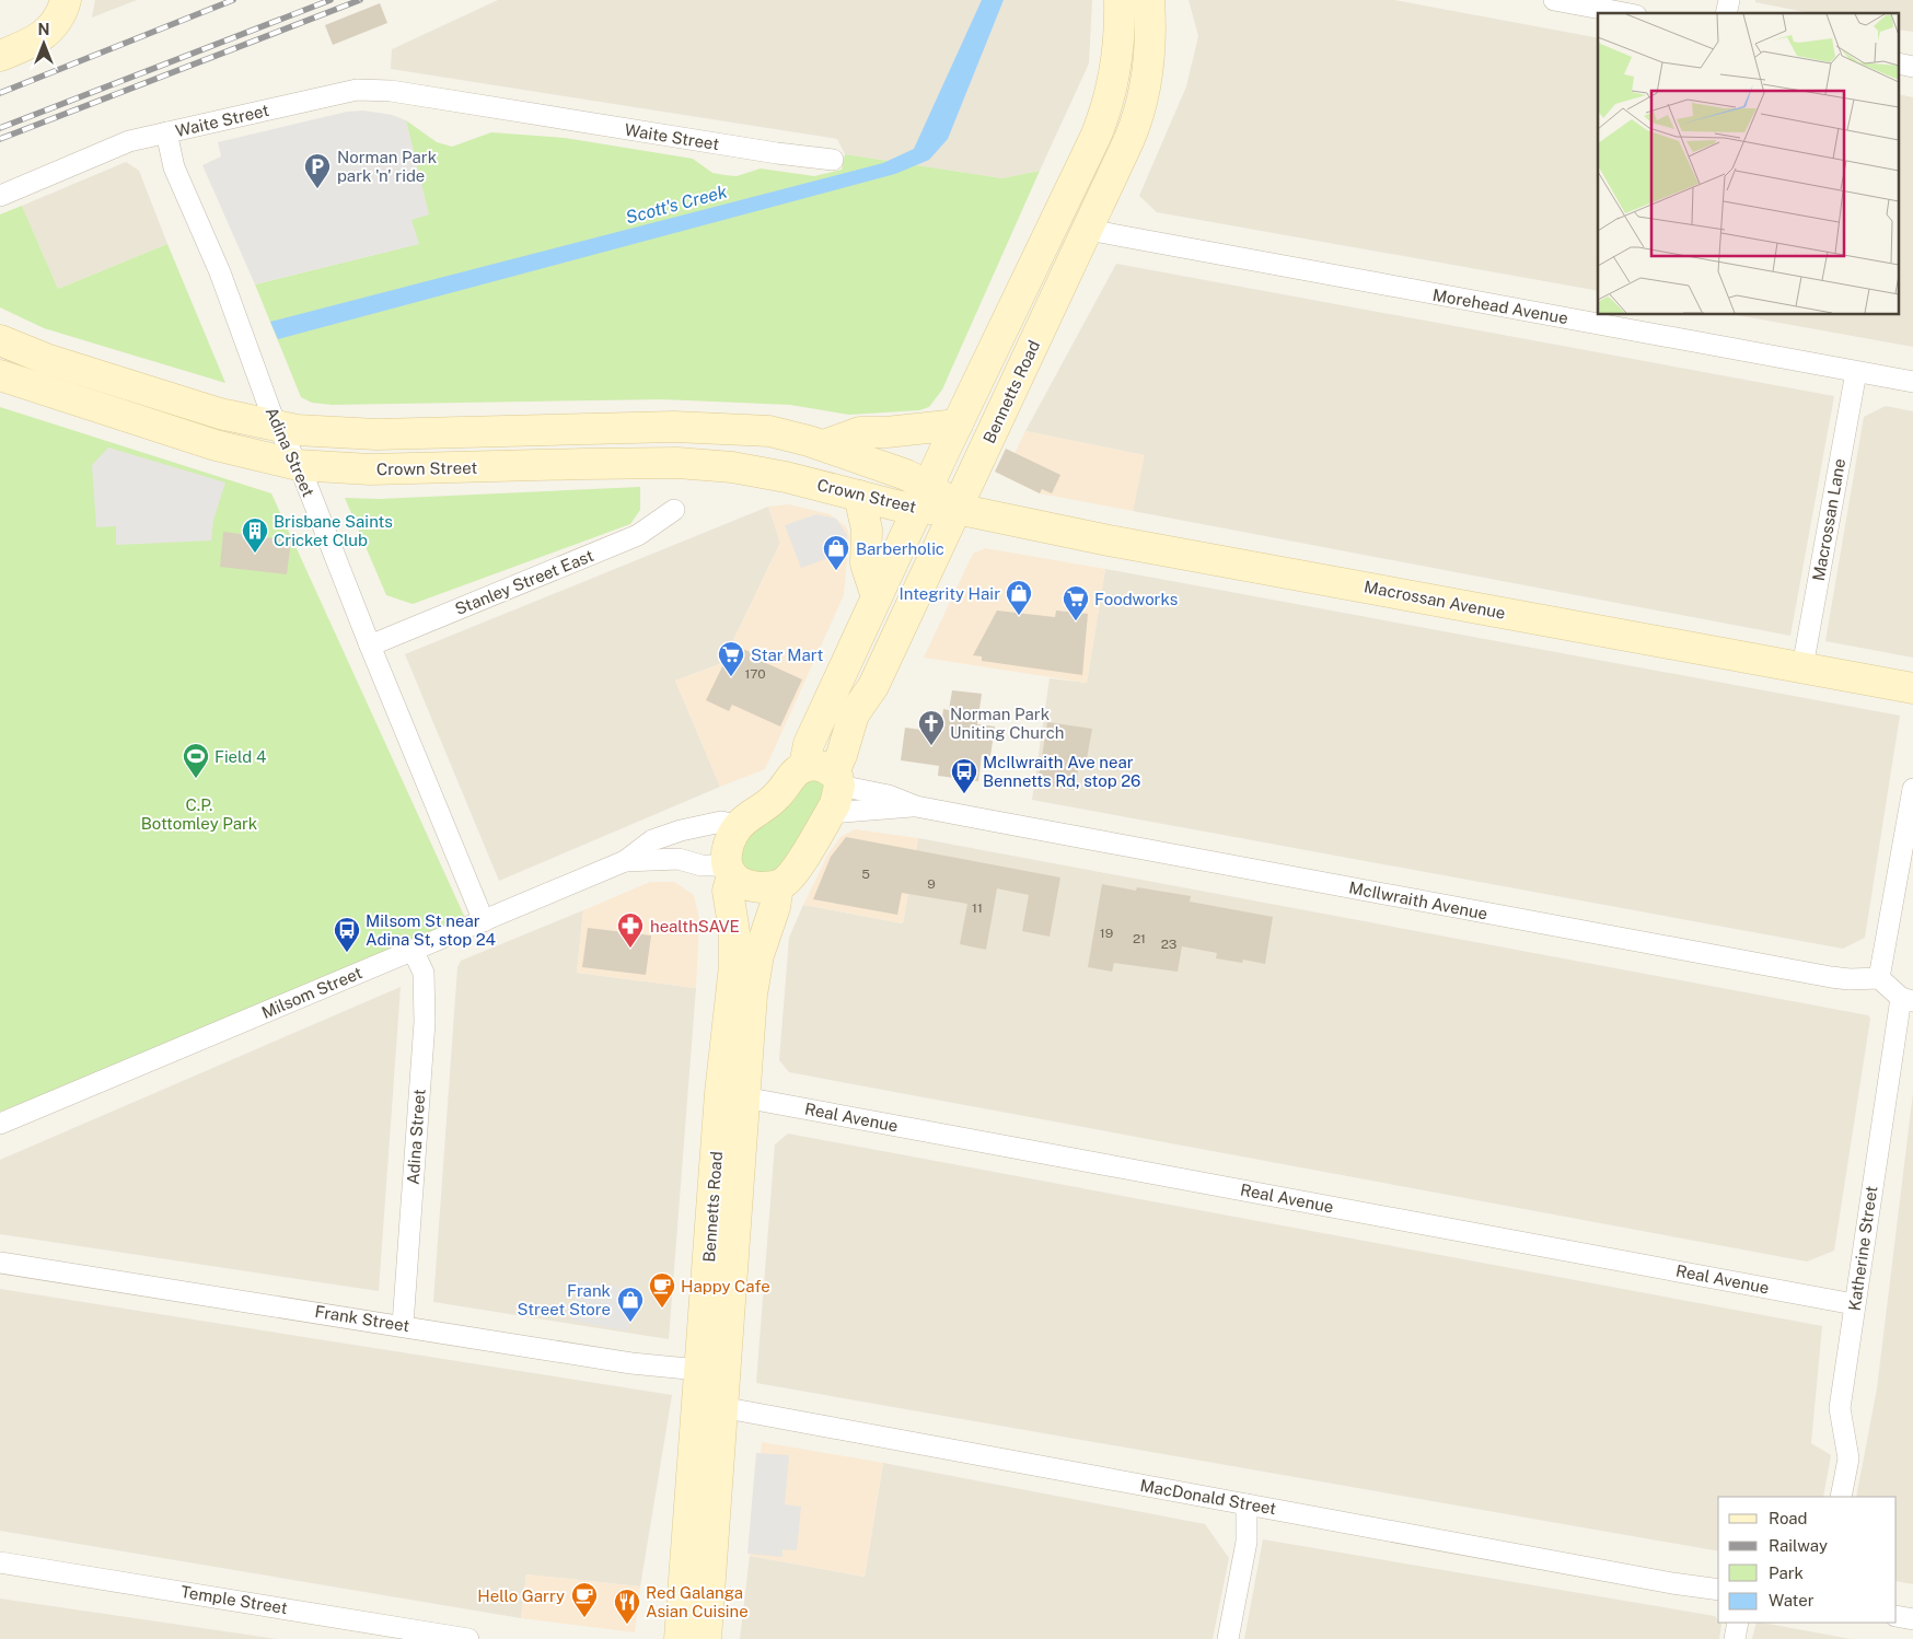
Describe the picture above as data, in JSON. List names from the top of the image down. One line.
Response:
{"streets":{"main road":["Bennetts Road","Crown Street","Macrossan Avenue"],"street":["Waite Street","Morehead Avenue","Adina Street","Macrossan Lane","Stanley Street East","McIlwraith Avenue","Milsom Street","Real Avenue","Katherine Street","Frank Street","MacDonald Street","Temple Street"]},"crossings":[["Waite Street","Adina Street"],["Morehead Avenue","Bennetts Road"],["Morehead Avenue","Macrossan Lane"],["Bennetts Road","Crown Street"],["Bennetts Road","Macrossan Avenue"],["Bennetts Road","McIlwraith Avenue"],["Bennetts Road","Milsom Street"],["Bennetts Road","Real Avenue"],["Bennetts Road","Frank Street"],["Bennetts Road","MacDonald Street"],["Adina Street","Crown Street"],["Adina Street","Stanley Street East"],["Adina Street","Milsom Street"],["Adina Street","Frank Street"],["Crown Street","Macrossan Avenue"],["Macrossan Lane","Macrossan Avenue"],["Real Avenue","Katherine Street"]],"water":["Scott's Creek"],"parks":["C.P. Bottomley Park"],"places":{"parking":["Norman Park park 'n' ride"],"building":["Brisbane Saints Cricket Club"],"shop":["Barberholic","Integrity Hair","Frank Street Store"],"supermarket":["Foodworks","Star Mart"],"church":["Norman Park Uniting Church"],"sports":["Field 4"],"bus stop":["McIlwraith Ave near Bennetts Rd, stop 26","Milsom St near Adina St, stop 24"],"pharmacy":["healthSAVE"],"cafe":["Happy Cafe","Hello Garry"],"restaurant":["Red Galanga Asian Cuisine"]},"house_numbers":["170","5","9","11","19","21","23"],"legend":["Road","Railway","Park","Water"],"north":"top"}
